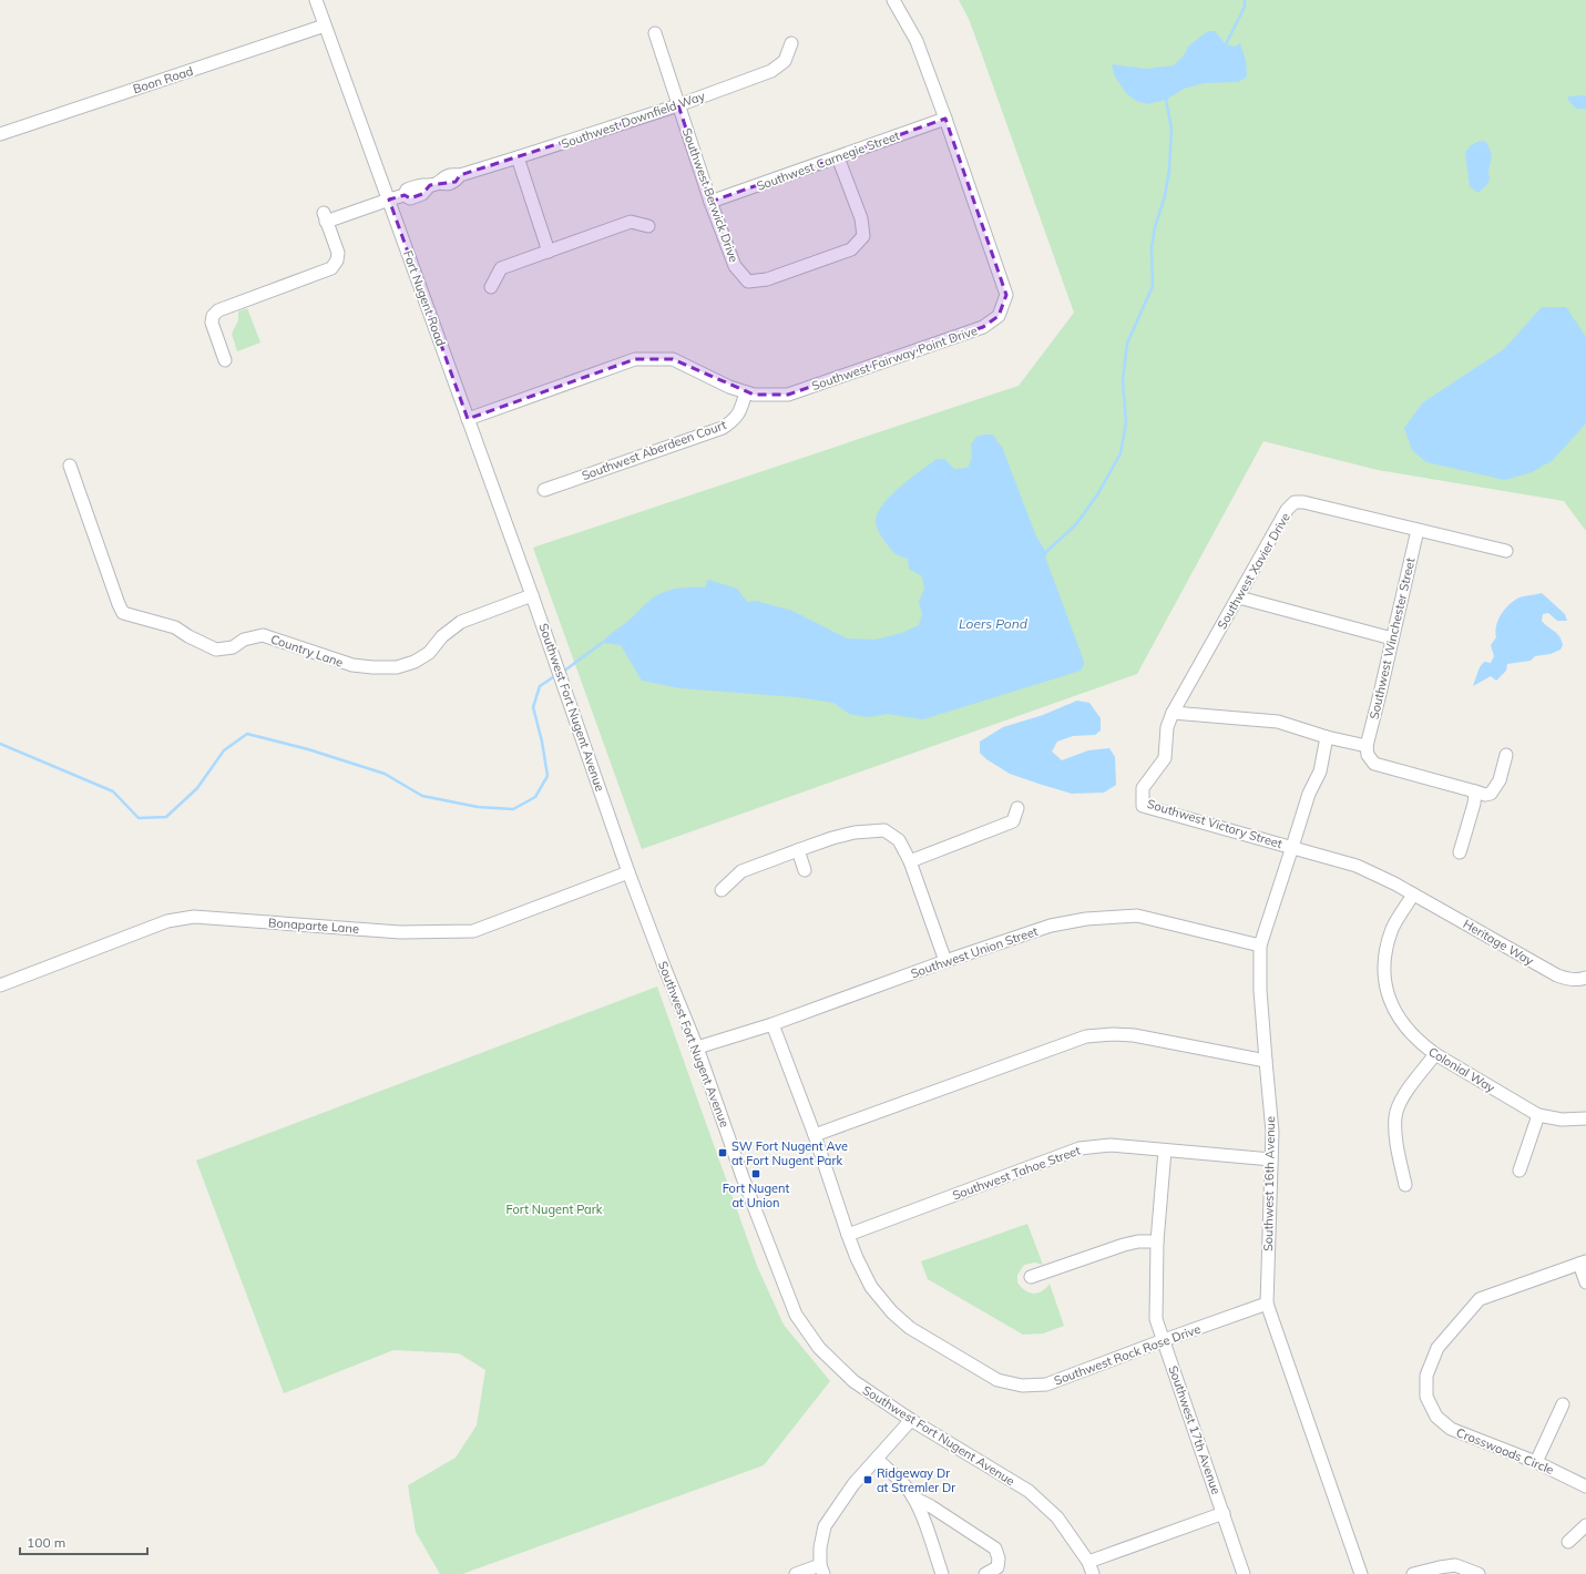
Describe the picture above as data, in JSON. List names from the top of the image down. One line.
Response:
{"streets":{"street":["Boon Road","Southwest Downfield Way","Southwest Carnegie Street","Southwest Berwick Drive","Fort Nugent Road","Southwest Fairway Point Drive","Southwest Aberdeen Court","Southwest Xavier Drive","Southwest Winchester Street","Country Lane","Southwest Fort Nugent Avenue","Southwest Victory Street","Bonaparte Lane","Heritage Way","Southwest Union Street","Colonial Way","Southwest Tahoe Street","Southwest 16th Avenue","Southwest Rock Rose Drive","Southwest 17th Avenue","Crosswoods Circle"]},"crossings":[["Boon Road","Fort Nugent Road"],["Southwest Downfield Way","Southwest Berwick Drive"],["Southwest Downfield Way","Fort Nugent Road"],["Southwest Carnegie Street","Southwest Berwick Drive"],["Southwest Carnegie Street","Southwest Fairway Point Drive"],["Fort Nugent Road","Southwest Fairway Point Drive"],["Fort Nugent Road","Country Lane"],["Fort Nugent Road","Southwest Fort Nugent Avenue"],["Southwest Fairway Point Drive","Southwest Aberdeen Court"],["Southwest Xavier Drive","Southwest Winchester Street"],["Southwest Xavier Drive","Southwest Victory Street"],["Country Lane","Southwest Fort Nugent Avenue"],["Southwest Fort Nugent Avenue","Bonaparte Lane"],["Southwest Fort Nugent Avenue","Southwest Union Street"],["Southwest Victory Street","Heritage Way"],["Southwest Victory Street","Colonial Way"],["Southwest Victory Street","Southwest 16th Avenue"],["Heritage Way","Colonial Way"],["Southwest Union Street","Southwest 16th Avenue"],["Southwest Union Street","Southwest Rock Rose Drive"],["Southwest Tahoe Street","Southwest 16th Avenue"],["Southwest Tahoe Street","Southwest Rock Rose Drive"],["Southwest Tahoe Street","Southwest 17th Avenue"],["Southwest 16th Avenue","Southwest Rock Rose Drive"],["Southwest Rock Rose Drive","Southwest 17th Avenue"]],"water":["Loers Pond"],"parks":["Fort Nugent Park"],"places":{"transit":["SW Fort Nugent Ave at Fort Nugent Park","Fort Nugent at Union","Ridgeway Dr at Stremler Dr"]},"scale_bar":"100 m"}
